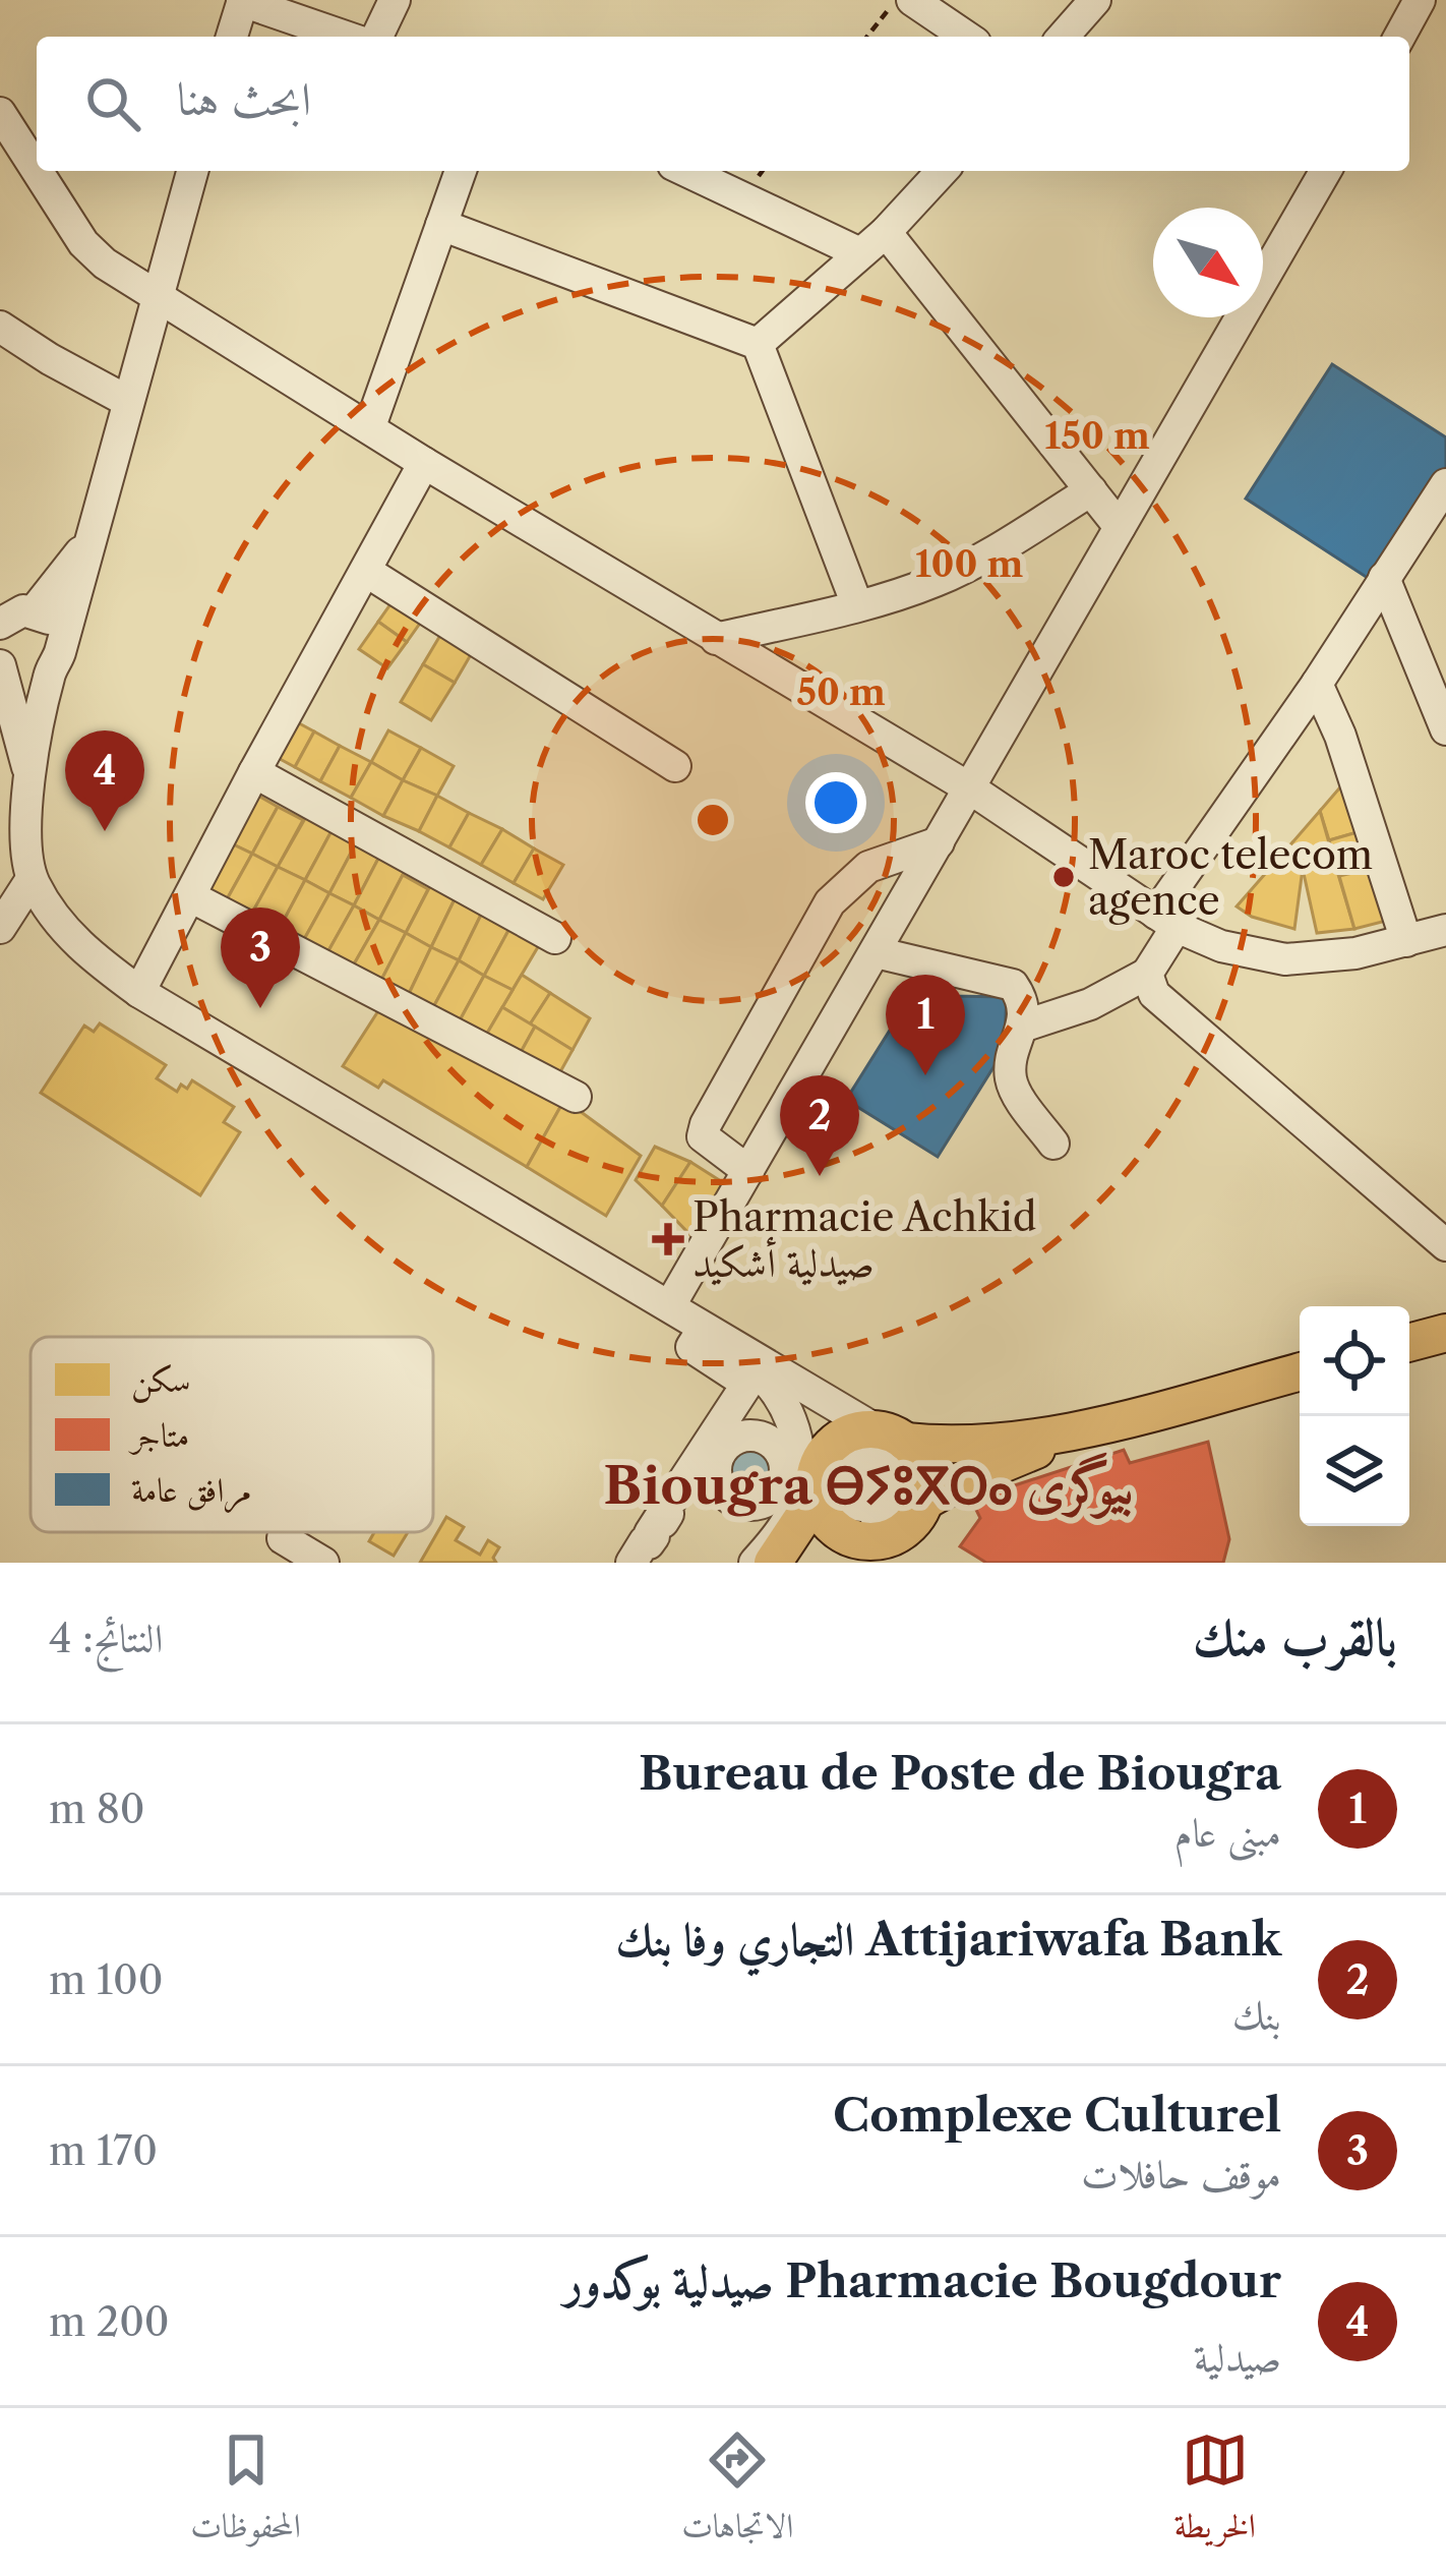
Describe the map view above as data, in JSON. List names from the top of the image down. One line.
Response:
{"districts":["Biougra ⴱⵢⵓⴳⵔⴰ بيوگرى"],"places":{"other":["Maroc telecom agence"],"health":["Pharmacie Achkid صيدلية أشكيد"]},"legend":["سكن","متاجر","مرافق عامة"],"north":"bottom right","page":{"search":"ابحث هنا","pins":["4","3","1","2"],"heading":["بالقرب منك","النتائج: 4"],"list":[{"mark":"1","name":"Bureau de Poste de Biougra","note":"مبنى عام","value":"80 m"},{"mark":"2","name":"Attijariwafa Bank التجاري وفا بنك","note":"بنك","value":"100 m"},{"mark":"3","name":"Complexe Culturel","note":"موقف حافلات","value":"170 m"},{"mark":"4","name":"Pharmacie Bougdour صيدلية بوكدور","note":"صيدلية","value":"200 m"}],"nav":["الخريطة","الاتجاهات","المحفوظات"]},"rings":["150 m","100 m","50 m"]}
